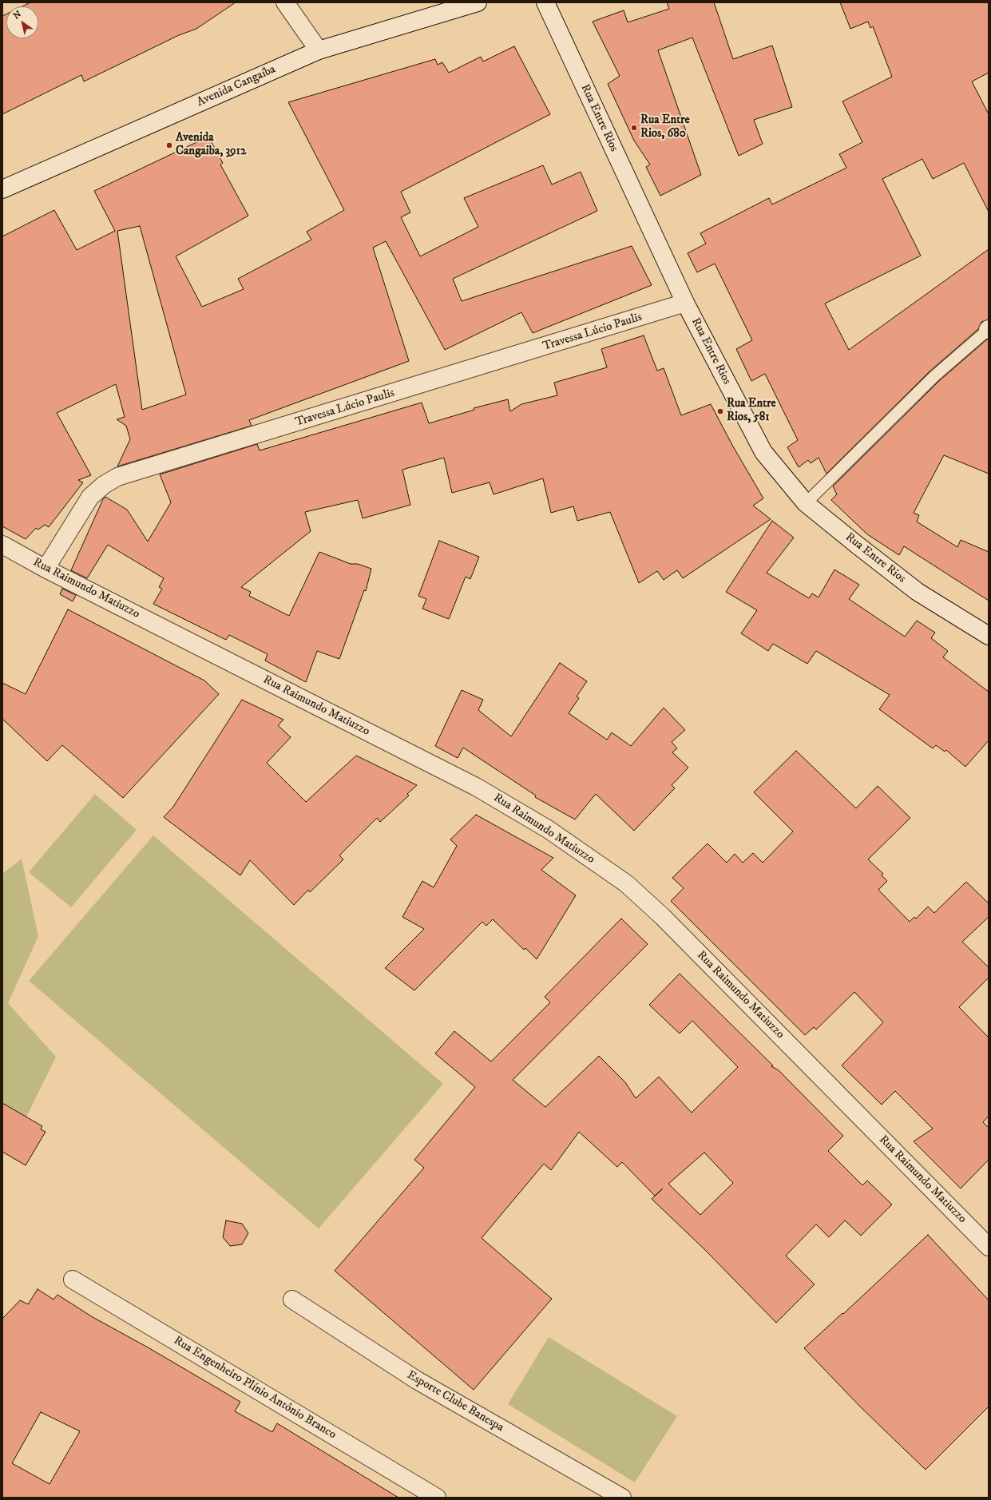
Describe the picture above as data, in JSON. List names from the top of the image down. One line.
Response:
{"streets":{"street":["Avenida Cangaíba","Rua Entre Rios","Travessa Lúcio Paulis","Rua Raimundo Matiuzzo","Rua Engenheiro Plínio Antônio Branco","Esporte Clube Banespa"]},"crossings":[["Rua Entre Rios","Travessa Lúcio Paulis"],["Travessa Lúcio Paulis","Rua Raimundo Matiuzzo"]],"places":["Rua Entre Rios, 680","Avenida Cangaiba, 3912","Rua Entre Rios, 581"],"north":"top left"}
